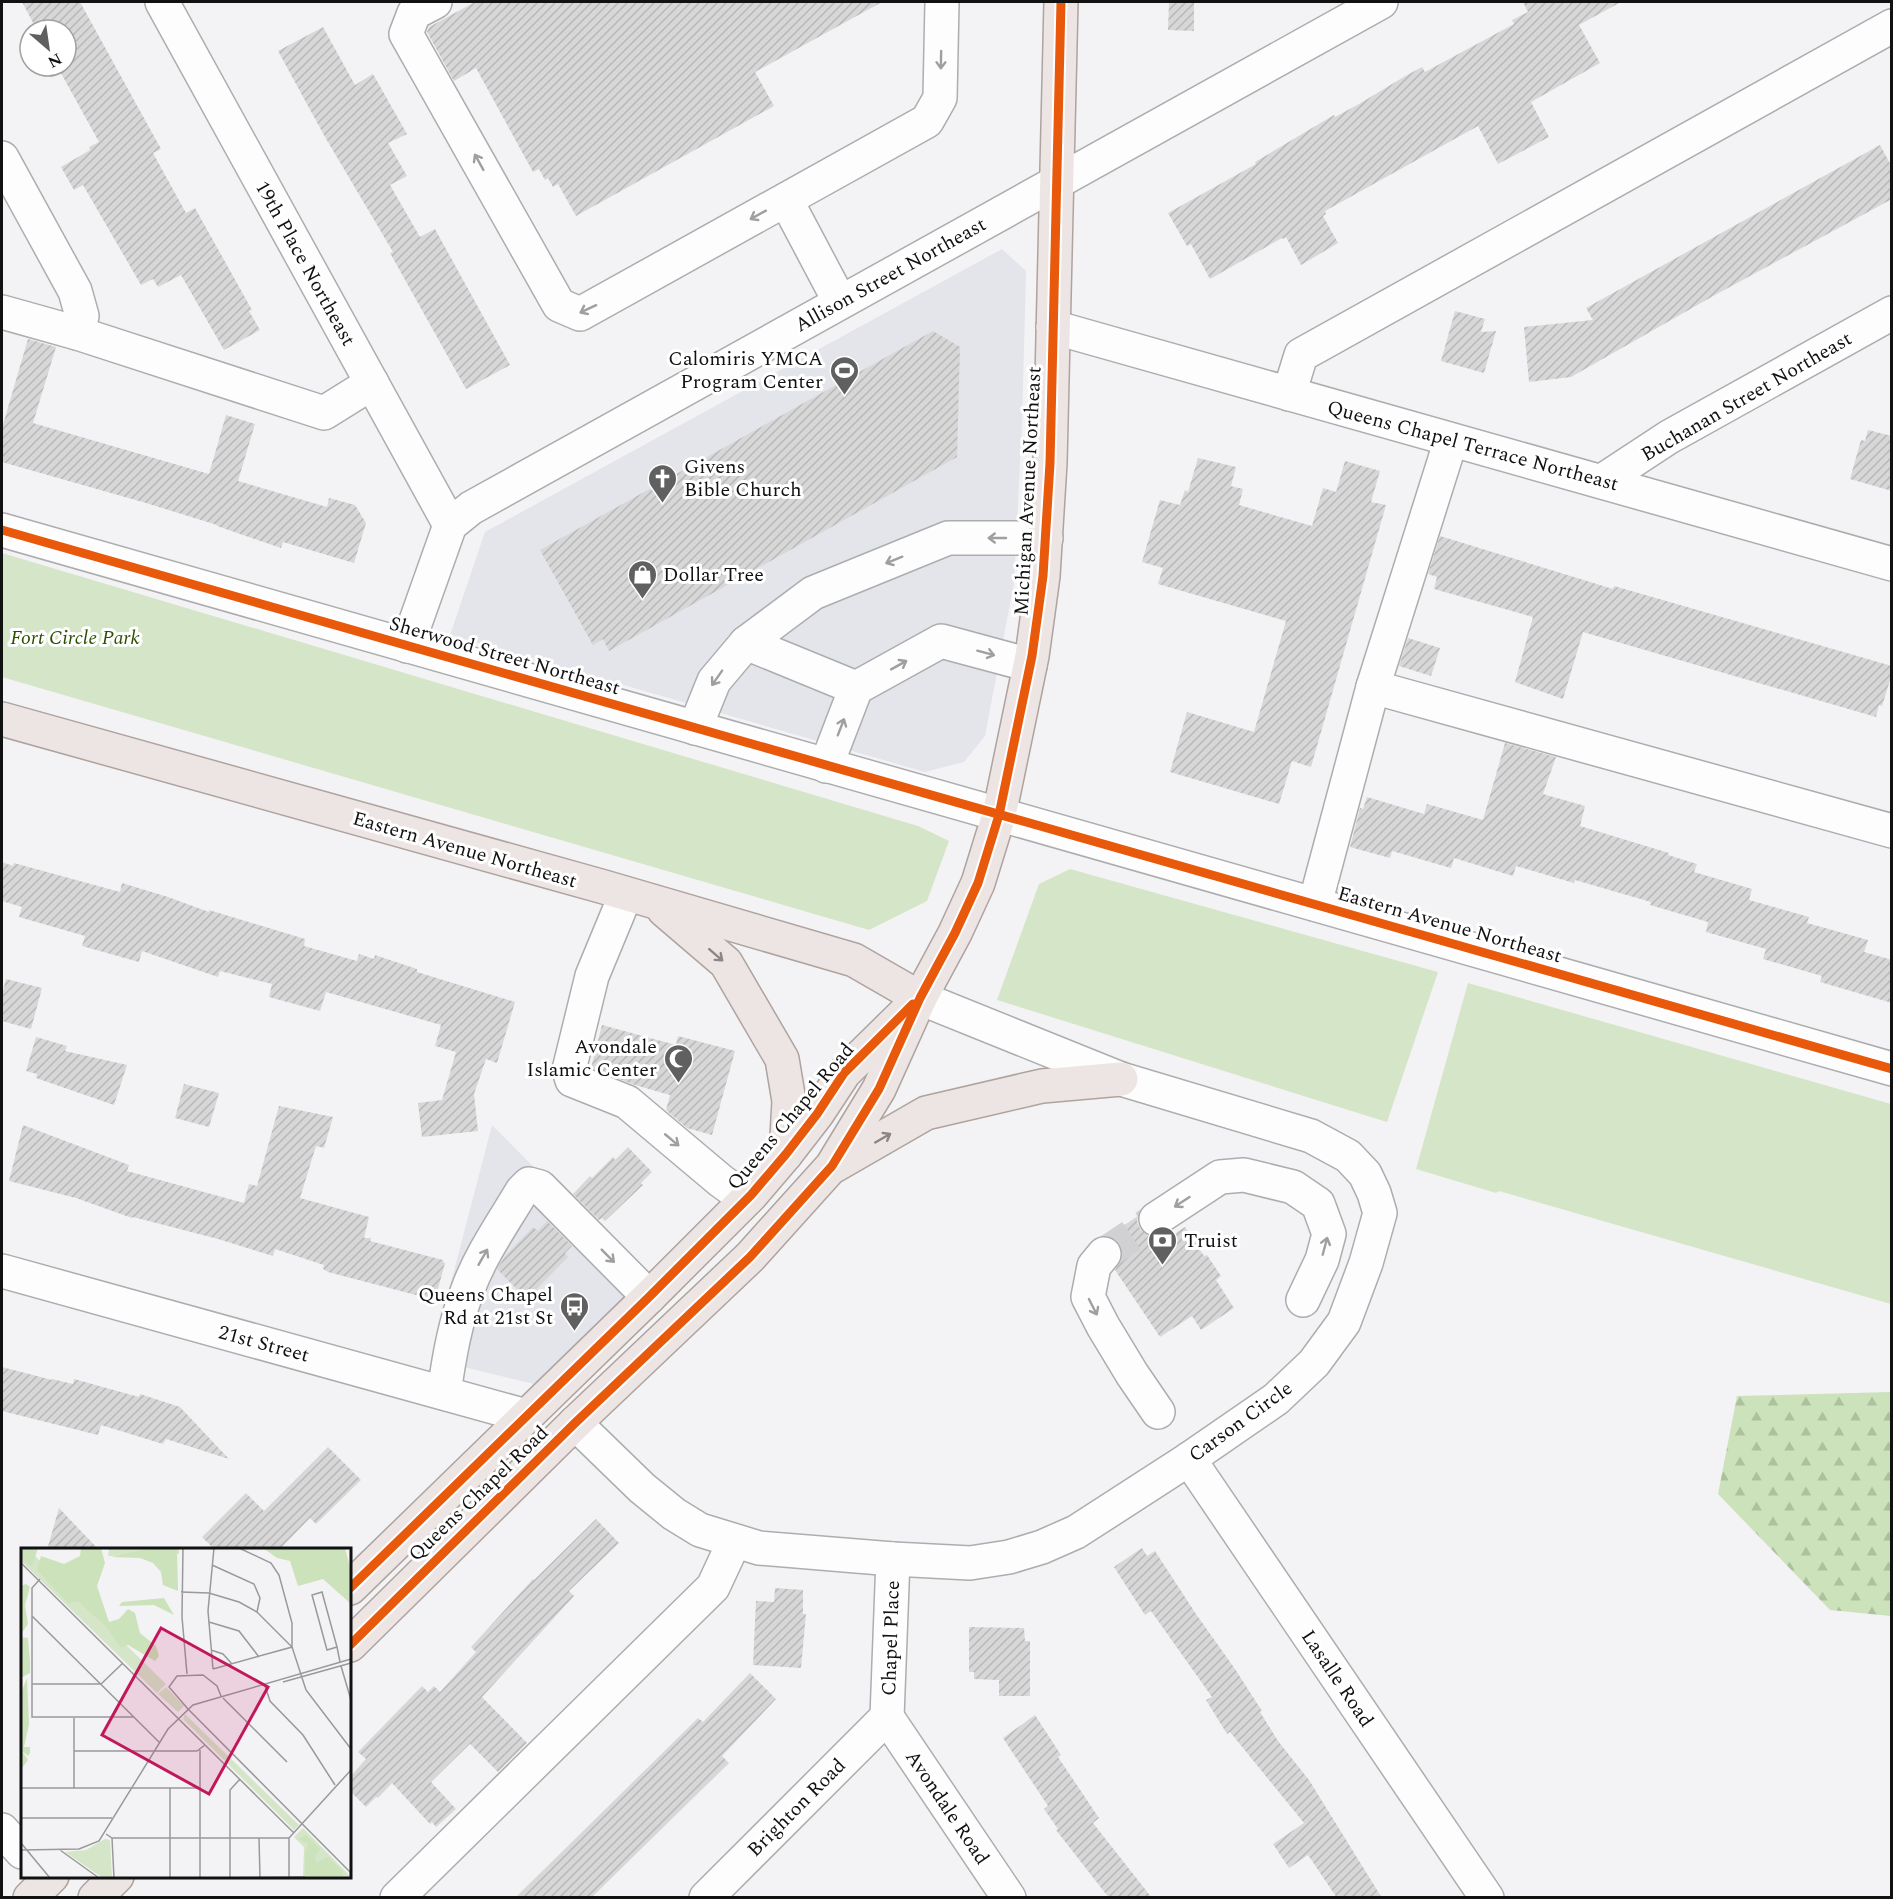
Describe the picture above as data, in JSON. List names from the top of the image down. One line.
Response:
{"streets":{"main road":["Michigan Avenue Northeast","Eastern Avenue Northeast","Queens Chapel Road"],"street":["19th Place Northeast","Allison Street Northeast","Buchanan Street Northeast","Queens Chapel Terrace Northeast","Sherwood Street Northeast","21st Street","Carson Circle","Chapel Place","Lasalle Road","Brighton Road","Avondale Road"]},"crossings":[["19th Place Northeast","Allison Street Northeast"],["Allison Street Northeast","Michigan Avenue Northeast"],["Buchanan Street Northeast","Queens Chapel Terrace Northeast"],["Queens Chapel Terrace Northeast","Michigan Avenue Northeast"],["Michigan Avenue Northeast","Sherwood Street Northeast"],["Michigan Avenue Northeast","Eastern Avenue Northeast"],["Michigan Avenue Northeast","Queens Chapel Road"],["Michigan Avenue Northeast","Carson Circle"],["Sherwood Street Northeast","Eastern Avenue Northeast"],["Eastern Avenue Northeast","Queens Chapel Road"],["Eastern Avenue Northeast","Carson Circle"],["Queens Chapel Road","21st Street"],["Queens Chapel Road","Carson Circle"],["Carson Circle","Chapel Place"],["Carson Circle","Lasalle Road"],["Chapel Place","Brighton Road"],["Chapel Place","Avondale Road"],["Brighton Road","Avondale Road"]],"parks":["Fort Circle Park"],"places":{"sports":["Calomiris YMCA Program Center"],"church":["Givens Bible Church"],"shop":["Dollar Tree"],"mosque":["Avondale Islamic Center"],"bank":["Truist"],"bus stop":["Queens Chapel Rd at 21st St"]},"north":"bottom right"}
